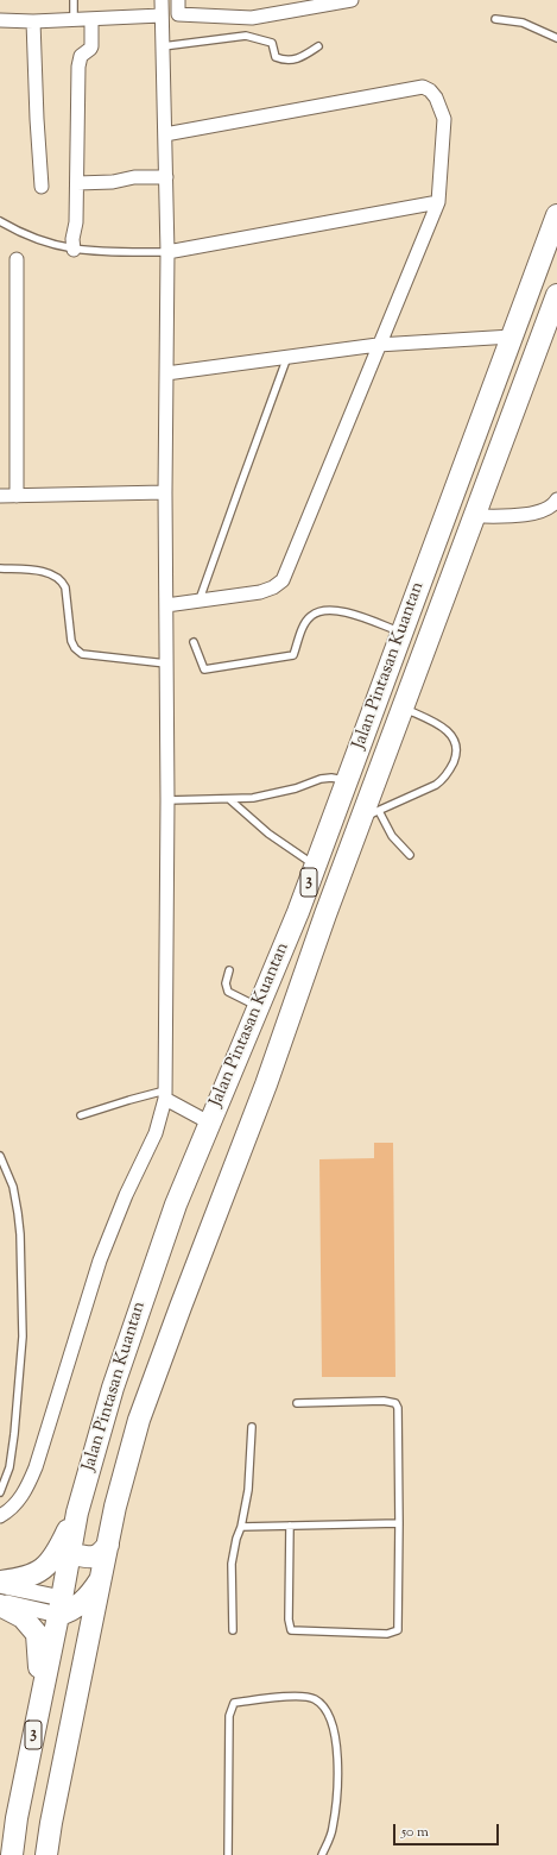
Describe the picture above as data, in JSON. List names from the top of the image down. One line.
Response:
{"streets":{"highway":["Jalan Pintasan Kuantan","3"]},"scale_bar":"50 m"}
